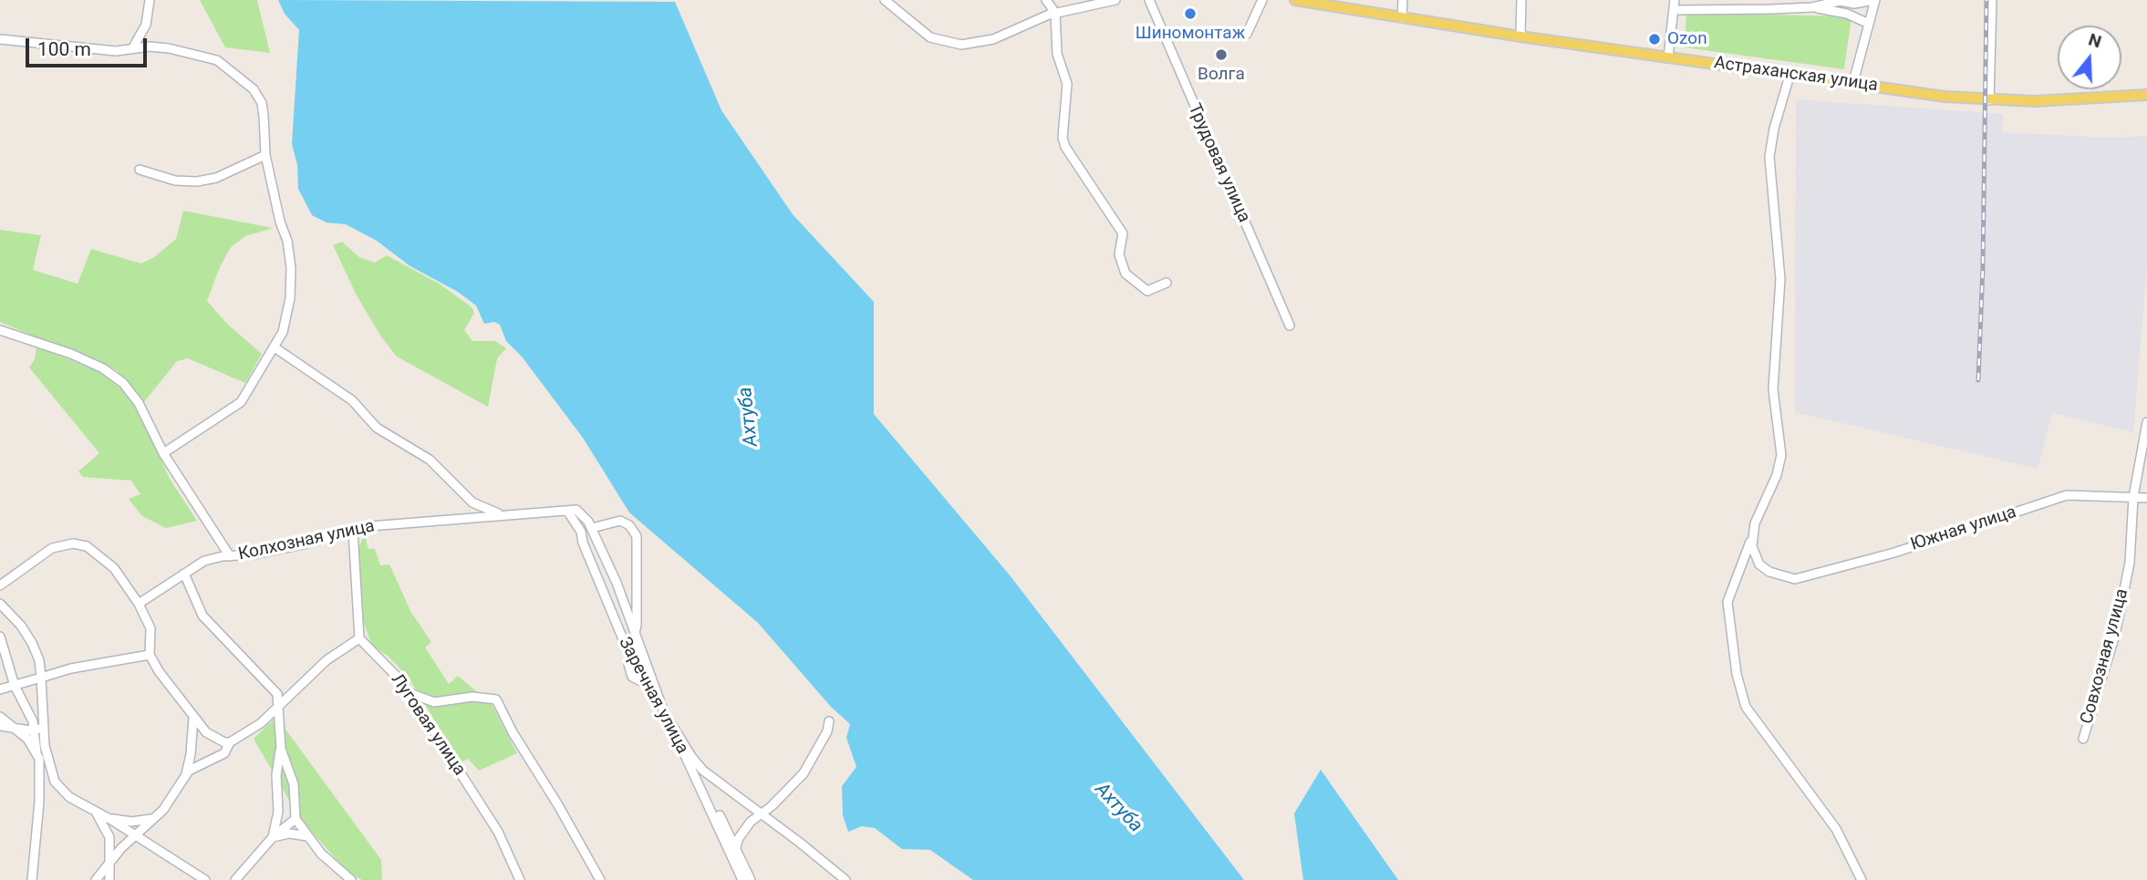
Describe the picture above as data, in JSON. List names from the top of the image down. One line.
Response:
{"streets":{"main road":["Астраханская улица"],"street":["Трудовая улица","Южная улица","Колхозная улица","Совхозная улица","Заречная улица","Луговая улица"]},"crossings":[["Южная улица","Совхозная улица"],["Колхозная улица","Заречная улица"]],"water":["Ахтуба"],"places":["Шиномонтаж","Ozon","Волга"],"scale_bar":"100 m","north":"top"}
